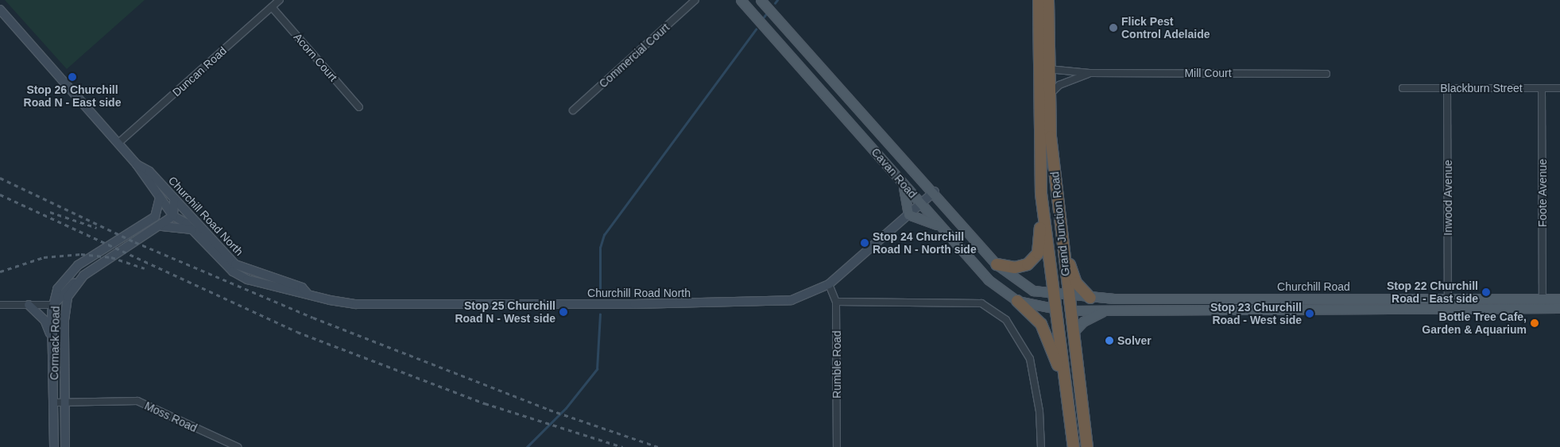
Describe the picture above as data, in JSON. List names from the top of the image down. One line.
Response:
{"streets":{"highway":["Cavan Road","Grand Junction Road"],"main road":["Churchill Road"],"street":["Commercial Court","Acorn Court","Duncan Road","Mill Court","Blackburn Street","Foote Avenue","Inwood Avenue","Churchill Road North","Cormack Road","Rumble Road","Moss Road"]},"crossings":[["Acorn Court","Duncan Road"],["Duncan Road","Churchill Road North"],["Mill Court","Grand Junction Road"],["Blackburn Street","Foote Avenue"],["Blackburn Street","Inwood Avenue"],["Cavan Road","Churchill Road North"],["Cavan Road","Grand Junction Road"],["Cavan Road","Churchill Road"],["Foote Avenue","Churchill Road"],["Inwood Avenue","Churchill Road"],["Churchill Road North","Cormack Road"],["Churchill Road North","Rumble Road"],["Grand Junction Road","Churchill Road"],["Cormack Road","Moss Road"]],"places":["Flick Pest Control Adelaide","Stop 26 Churchill Road N - East side","Stop 24 Churchill Road N - North side","Stop 22 Churchill Road - East side","Stop 25 Churchill Road N - West side","Stop 23 Churchill Road - West side","Bottle Tree Cafe, Garden & Aquarium","Solver"]}
